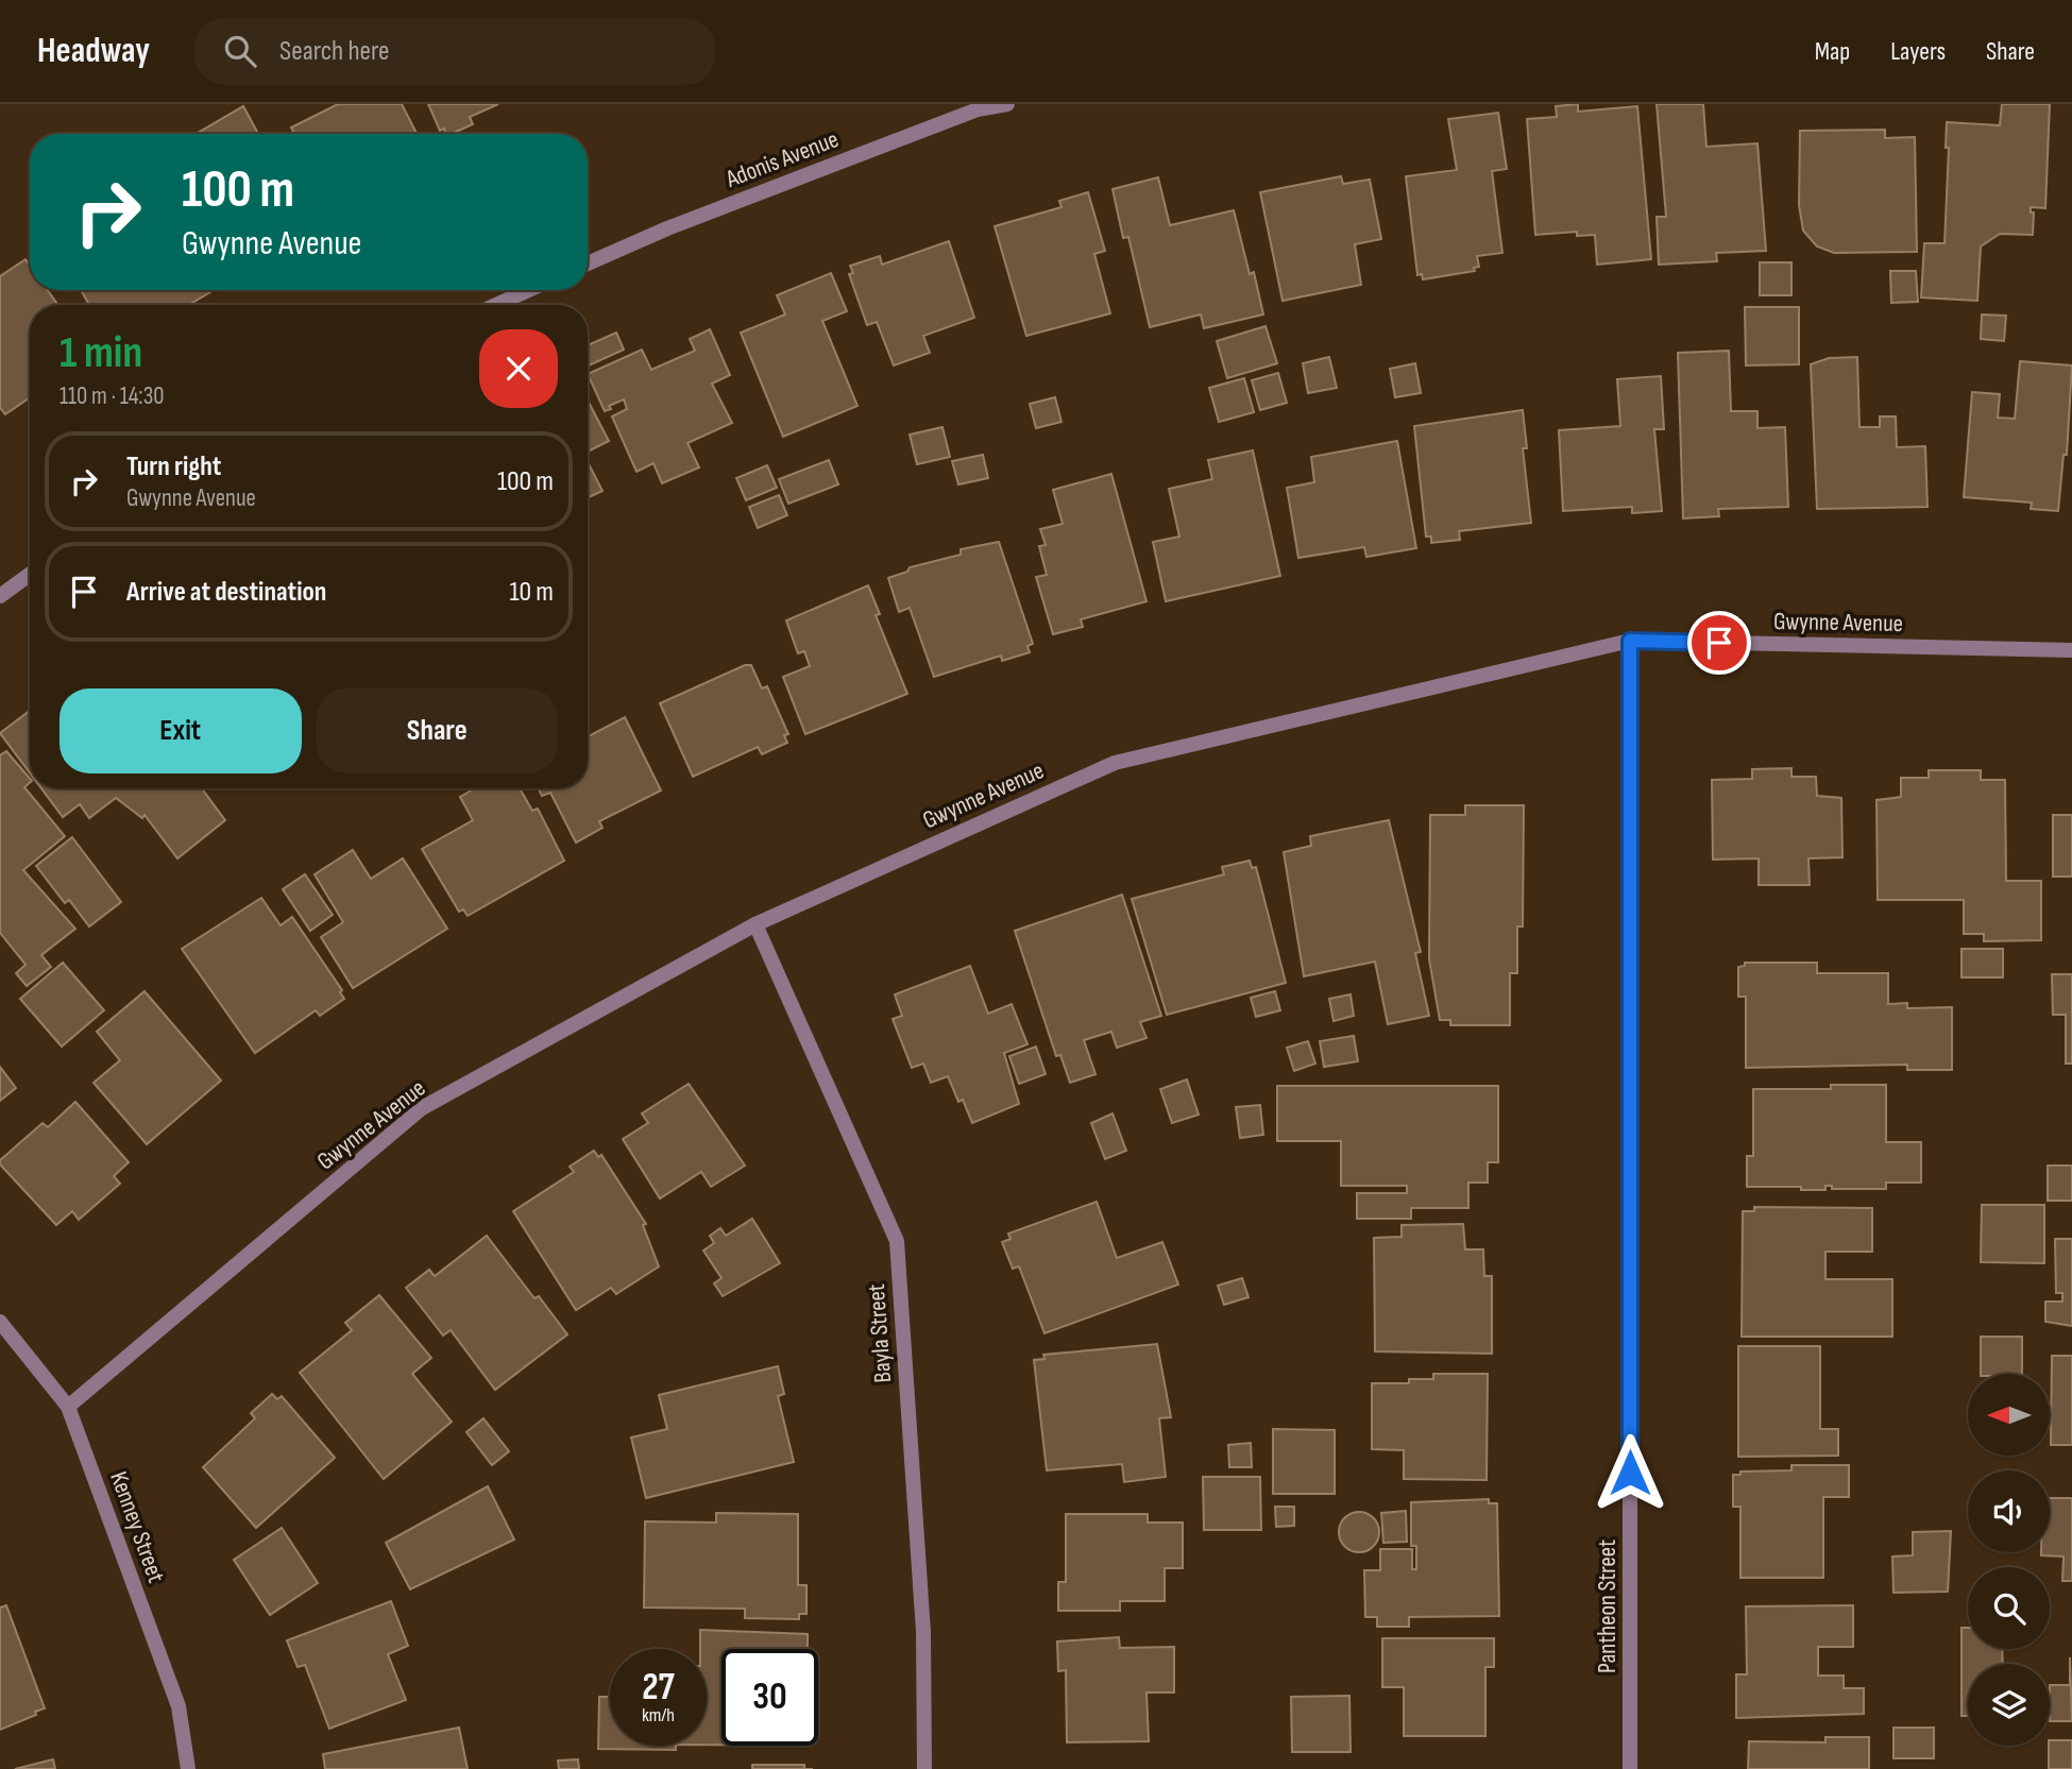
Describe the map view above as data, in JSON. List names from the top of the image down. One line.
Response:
{"streets":{"street":["Adonis Avenue","Gwynne Avenue","Bayla Street","Kenney Street","Pantheon Street"]},"crossings":[["Gwynne Avenue","Bayla Street"],["Gwynne Avenue","Kenney Street"],["Gwynne Avenue","Pantheon Street"]],"north":"left","page":{"header":"Headway","search":"Search here","nav":["Map","Layers","Share"],"turn":["100 m","Gwynne Avenue"],"heading":["1 min","110 m · 14:30"],"list":[{"name":"Turn right","note":"Gwynne Avenue","value":"100 m"},{"name":"Arrive at destination","value":"10 m"}],"buttons":["Exit","Share"],"speed":"27 km/h","limit":"30"}}
